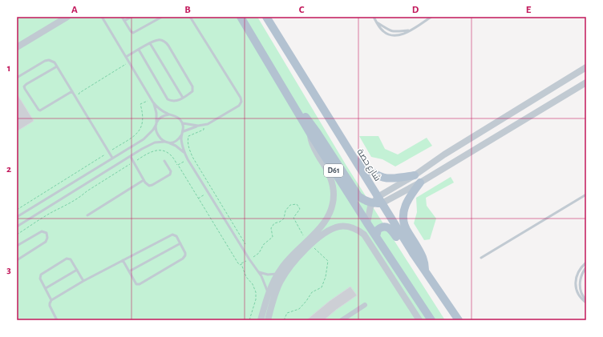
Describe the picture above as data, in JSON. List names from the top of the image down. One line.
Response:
{"streets":{"main road":["شارع حصة","D61"]},"grid":{"columns":["A","B","C","D","E"],"rows":["1","2","3"]}}
